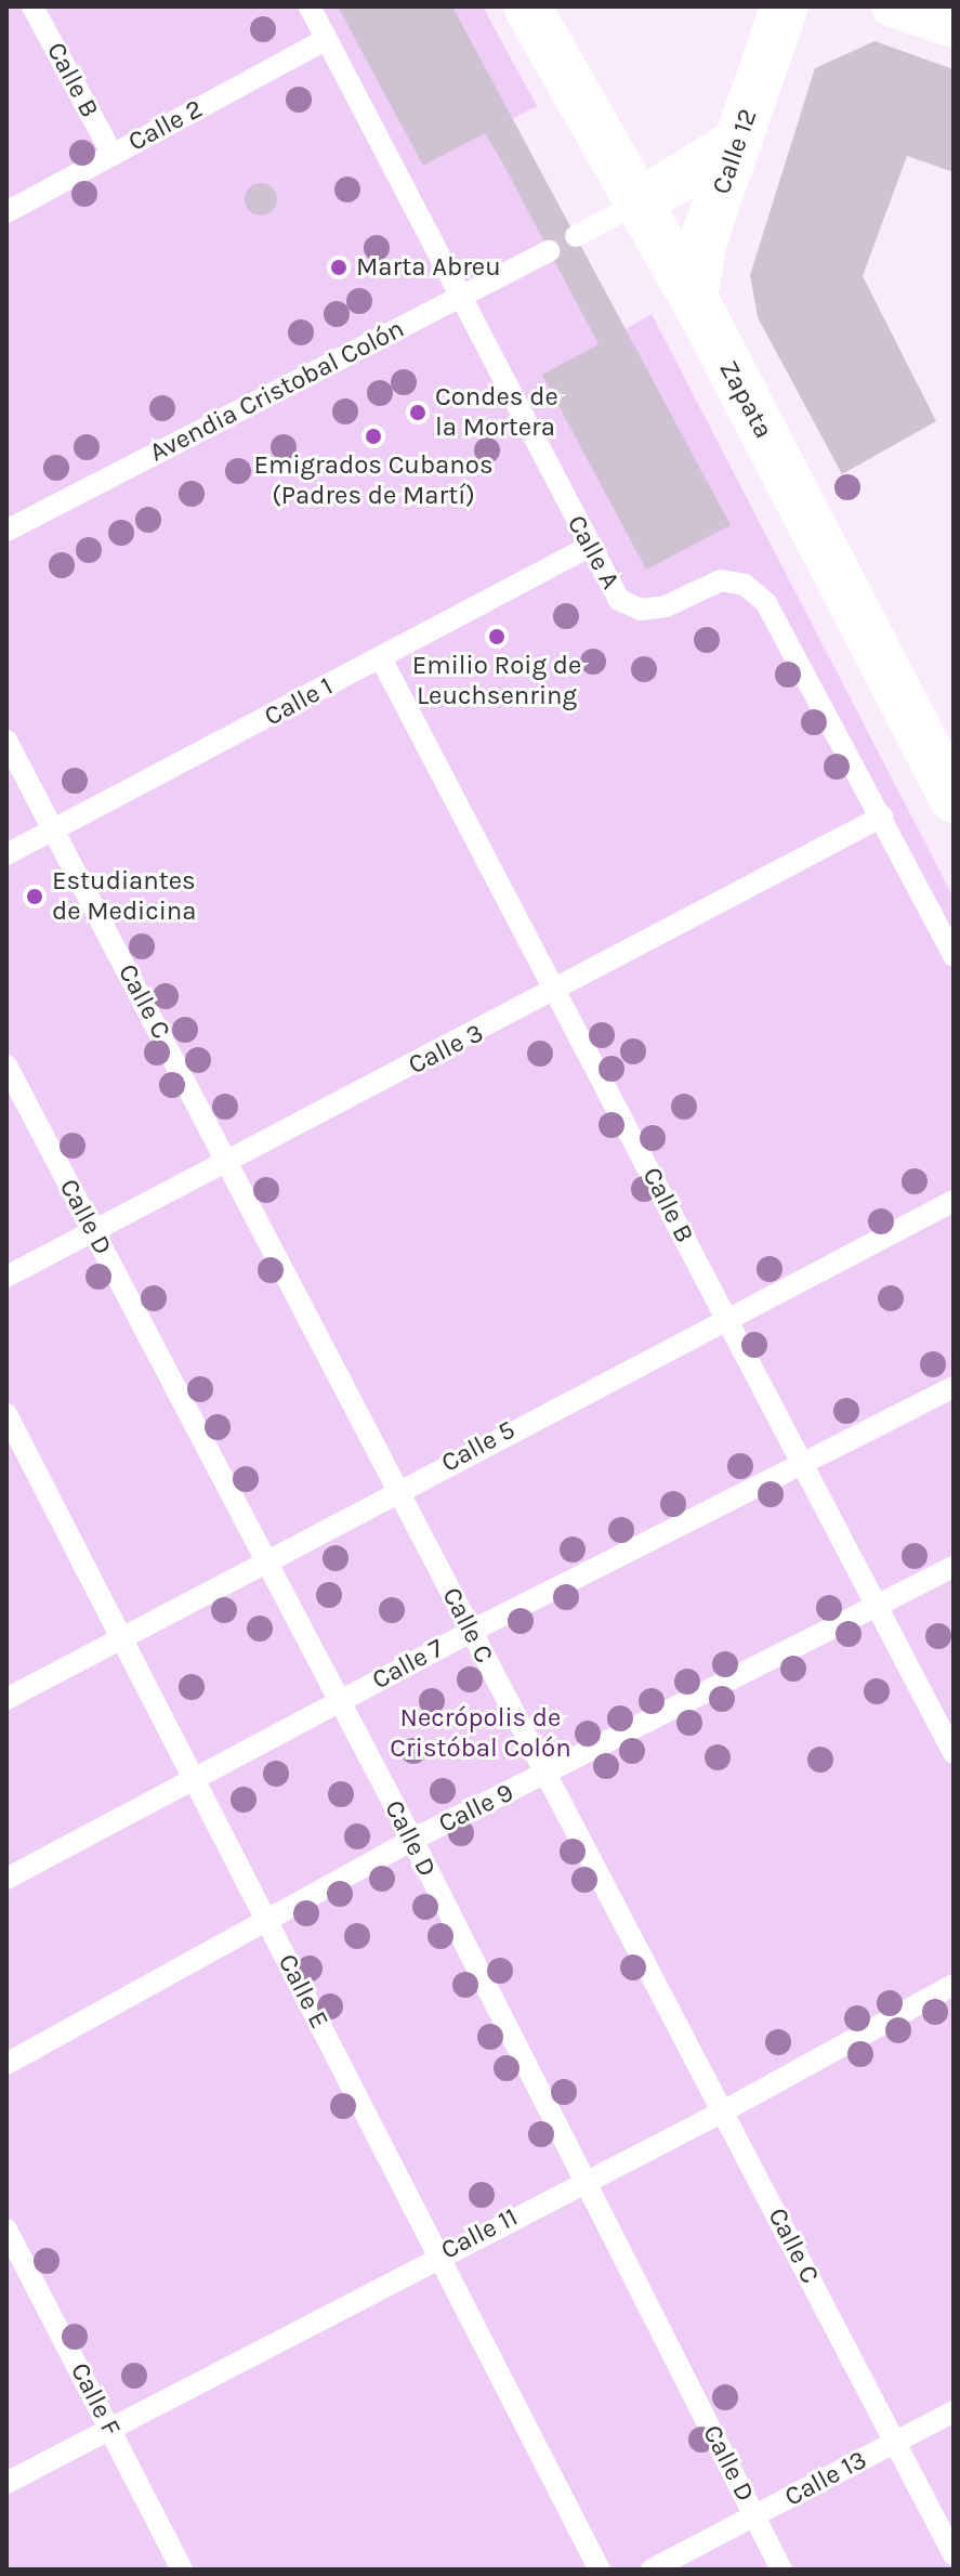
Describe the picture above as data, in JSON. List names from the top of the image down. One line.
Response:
{"streets":{"main road":["Calle 12","Zapata"],"lane":["Calle B","Calle 2","Avendia Cristobal Colón","Calle A","Calle 1","Calle C","Calle 3","Calle D","Calle 5","Calle 7","Calle 9","Calle E","Calle 11","Calle F","Calle 13"]},"crossings":[["Calle B","Calle 2"],["Calle B","Calle 1"],["Calle B","Calle 3"],["Calle B","Calle 5"],["Calle B","Calle 7"],["Calle B","Calle 9"],["Calle 2","Calle A"],["Calle 12","Zapata"],["Avendia Cristobal Colón","Calle A"],["Calle A","Calle 1"],["Calle A","Calle 3"],["Calle 1","Calle C"],["Calle C","Calle 3"],["Calle C","Calle 5"],["Calle C","Calle 7"],["Calle C","Calle 9"],["Calle C","Calle 11"],["Calle C","Calle 13"],["Calle 3","Calle D"],["Calle D","Calle 5"],["Calle D","Calle 7"],["Calle D","Calle 9"],["Calle D","Calle 11"],["Calle D","Calle 13"],["Calle 5","Calle E"],["Calle 7","Calle E"],["Calle 9","Calle E"],["Calle E","Calle 11"],["Calle 11","Calle F"]],"parks":["Necrópolis de Cristóbal Colón"],"places":["Marta Abreu","Condes de la Mortera","Emigrados Cubanos (Padres de Martí)","Emilio Roig de Leuchsenring","Estudiantes de Medicina"]}
